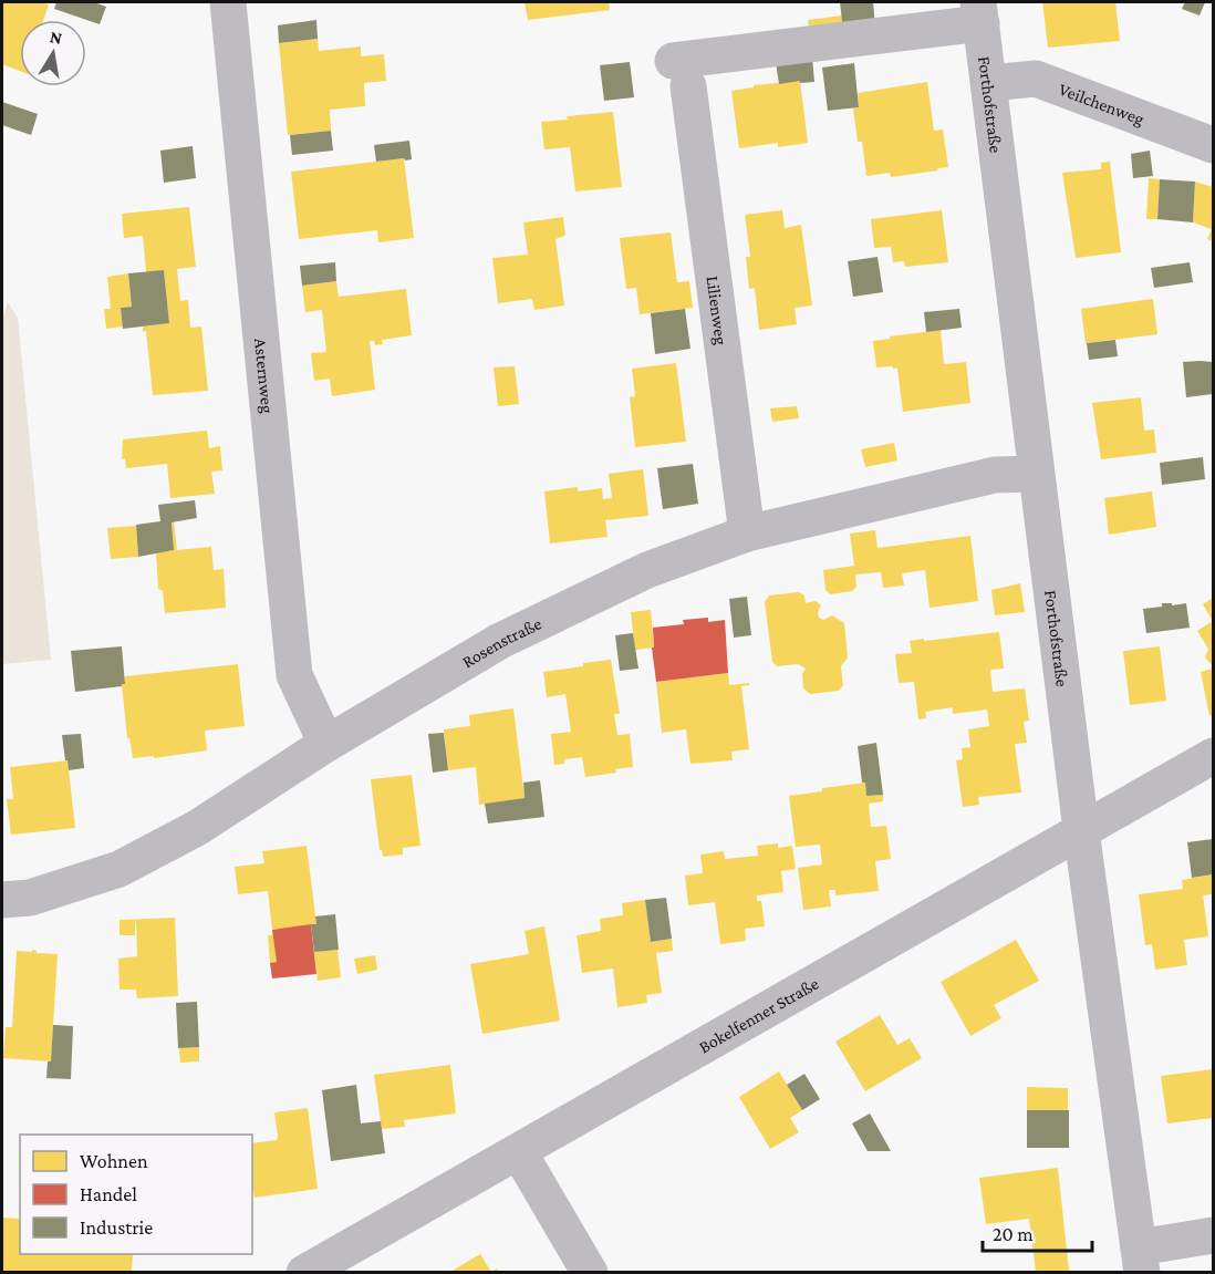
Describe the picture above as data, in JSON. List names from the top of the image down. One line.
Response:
{"streets":{"street":["Forthofstraße","Veilchenweg","Lilienweg","Asternweg","Rosenstraße","Bokelfenner Straße"]},"crossings":[["Forthofstraße","Veilchenweg"],["Forthofstraße","Lilienweg"],["Forthofstraße","Rosenstraße"],["Forthofstraße","Bokelfenner Straße"],["Lilienweg","Rosenstraße"],["Asternweg","Rosenstraße"]],"legend":["Wohnen","Handel","Industrie"],"scale_bar":"20 m","north":"top"}
